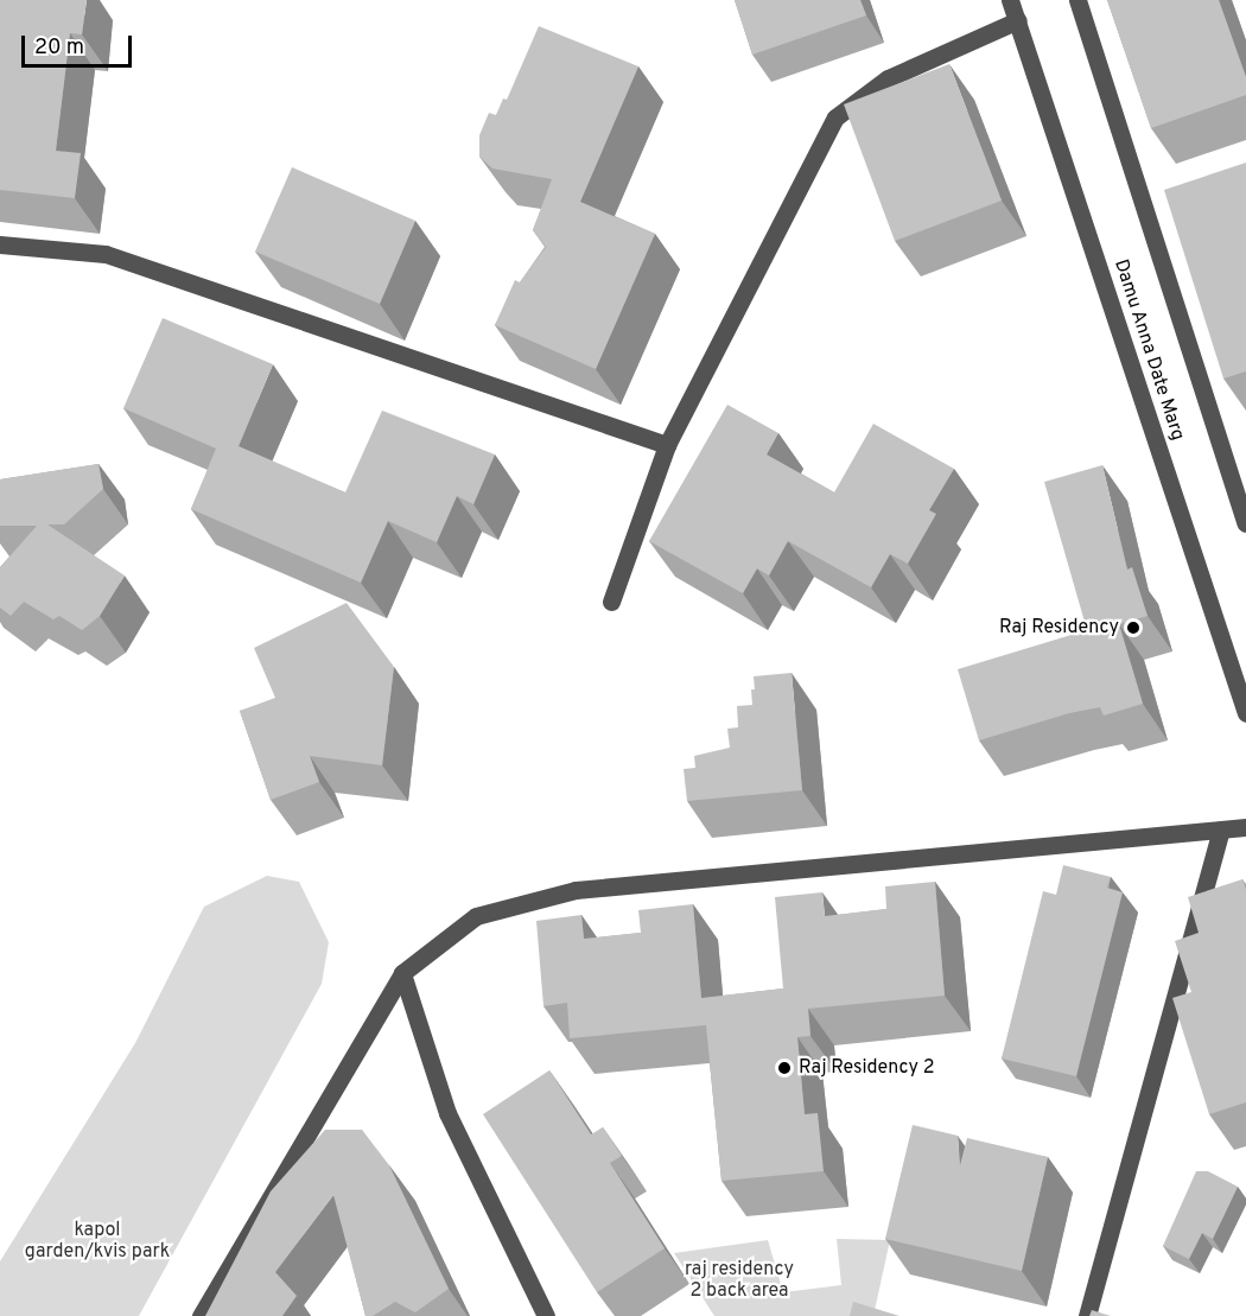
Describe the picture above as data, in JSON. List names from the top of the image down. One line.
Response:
{"streets":{"street":["Damu Anna Date Marg"]},"parks":["kapol garden/kvis park","raj residency 2 back area"],"places":["Raj Residency","Raj Residency 2"],"scale_bar":"20 m"}
